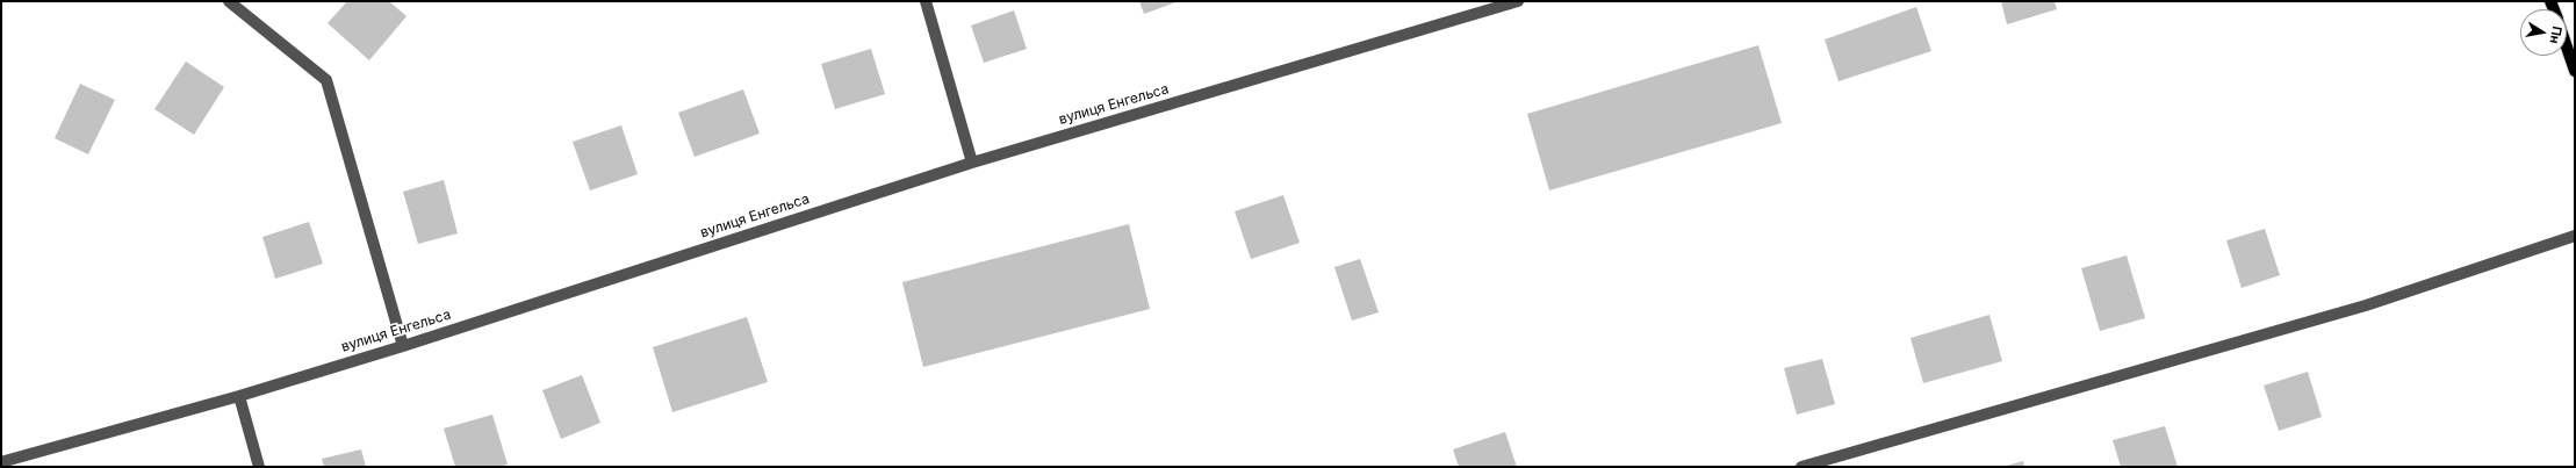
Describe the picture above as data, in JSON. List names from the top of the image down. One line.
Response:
{"streets":{"street":["вулиця Енгельса"]},"north":"right"}
